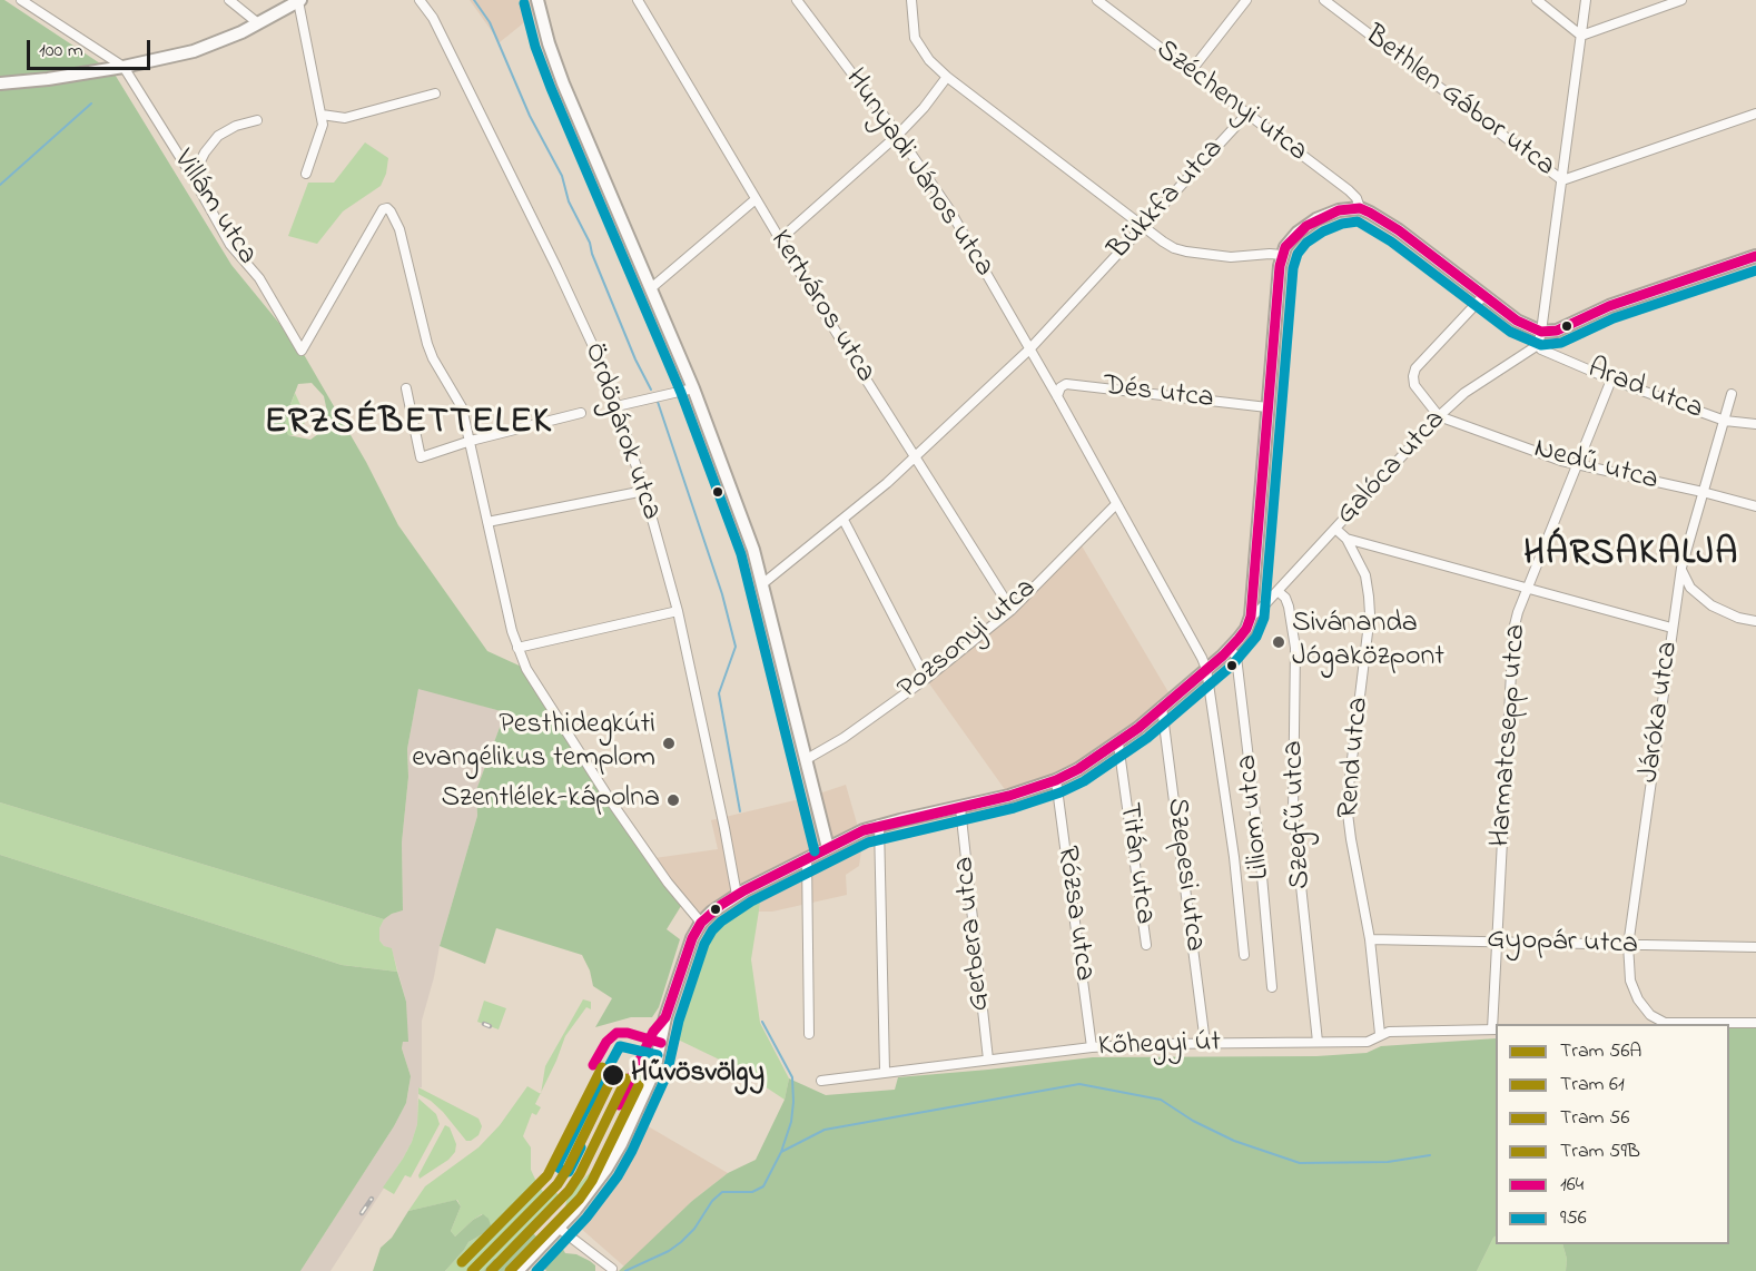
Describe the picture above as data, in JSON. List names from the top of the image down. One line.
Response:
{"streets":{"street":["Széchenyi utca","Bethlen Gábor utca","Hunyadi János utca","Bükkfa utca","Villám utca","Kertváros utca","Arad utca","Dés utca","Ördögárok utca","Nedű utca","Galóca utca","Pozsonyi utca","Járóka utca","Harmatcsepp utca","Rend utca","Szegfű utca","Liliom utca","Titán utca","Szepesi utca","Rózsa utca","Gerbera utca","Gyopár utca","Kőhegyi út"]},"crossings":[["Széchenyi utca","Bükkfa utca"],["Hunyadi János utca","Bükkfa utca"],["Hunyadi János utca","Dés utca"],["Hunyadi János utca","Pozsonyi utca"],["Bükkfa utca","Kertváros utca"],["Kertváros utca","Pozsonyi utca"],["Arad utca","Galóca utca"],["Arad utca","Járóka utca"],["Arad utca","Harmatcsepp utca"],["Nedű utca","Galóca utca"],["Nedű utca","Járóka utca"],["Nedű utca","Harmatcsepp utca"],["Galóca utca","Rend utca"],["Galóca utca","Szegfű utca"],["Járóka utca","Gyopár utca"],["Harmatcsepp utca","Gyopár utca"],["Harmatcsepp utca","Kőhegyi út"],["Rend utca","Gyopár utca"],["Rend utca","Kőhegyi út"],["Szegfű utca","Kőhegyi út"],["Szepesi utca","Kőhegyi út"],["Rózsa utca","Kőhegyi út"],["Gerbera utca","Kőhegyi út"]],"districts":["ERZSÉBETTELEK","HÁRSAKALJA"],"places":["Sivánanda Jógaközpont","Pesthidegkúti evangélikus templom","Szentlélek-kápolna","Hűvösvölgy"],"lines":["transit line 956","transit line 164","tram line 56","tram line 56A","tram line 61","tram line 59B"],"legend":["Tram 56A","Tram 61","Tram 56","Tram 59B","164","956"],"scale_bar":"100 m"}
